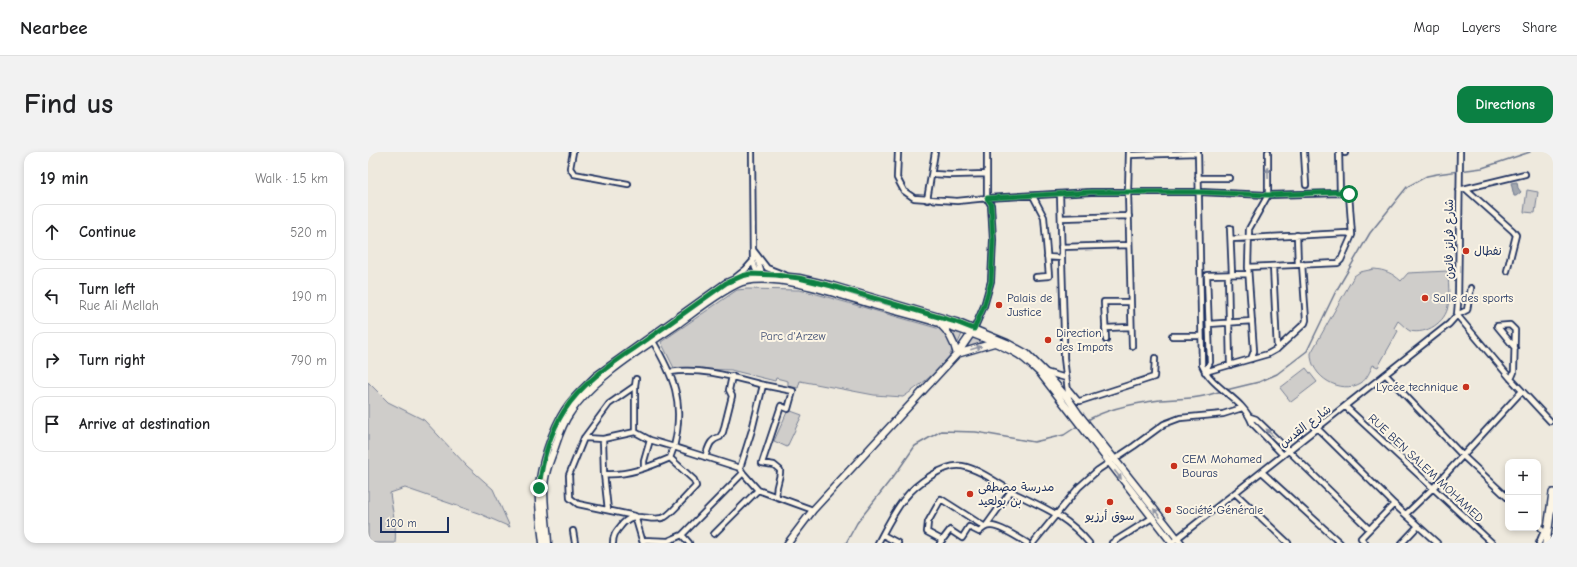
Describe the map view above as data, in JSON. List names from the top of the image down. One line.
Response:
{"streets":{"street":["شارع فرانز فانون","شارع القدس","RUE BEN SALEM MOHAMED"]},"crossings":[["شارع فرانز فانون","شارع القدس"],["شارع القدس","RUE BEN SALEM MOHAMED"]],"parks":["Parc d'Arzew"],"places":["نفطال","Salle des sports","Palais de Justice","Direction des Impots","Lycée technique","CEM Mohamed Bouras","مدرسة مصطفى بن بولعيد","سوق أرزيو","Société Générale"],"scale_bar":"100 m","page":{"header":"Nearbee","nav":["Map","Layers","Share"],"buttons":"Directions","title":"Find us","heading":["19 min","Walk · 1.5 km"],"list":[["Continue","520 m"],["Turn left","Rue Ali Mellah","190 m"],["Turn right","790 m"],"Arrive at destination"],"map_buttons":["+","−"],"scale":"100 m"}}
